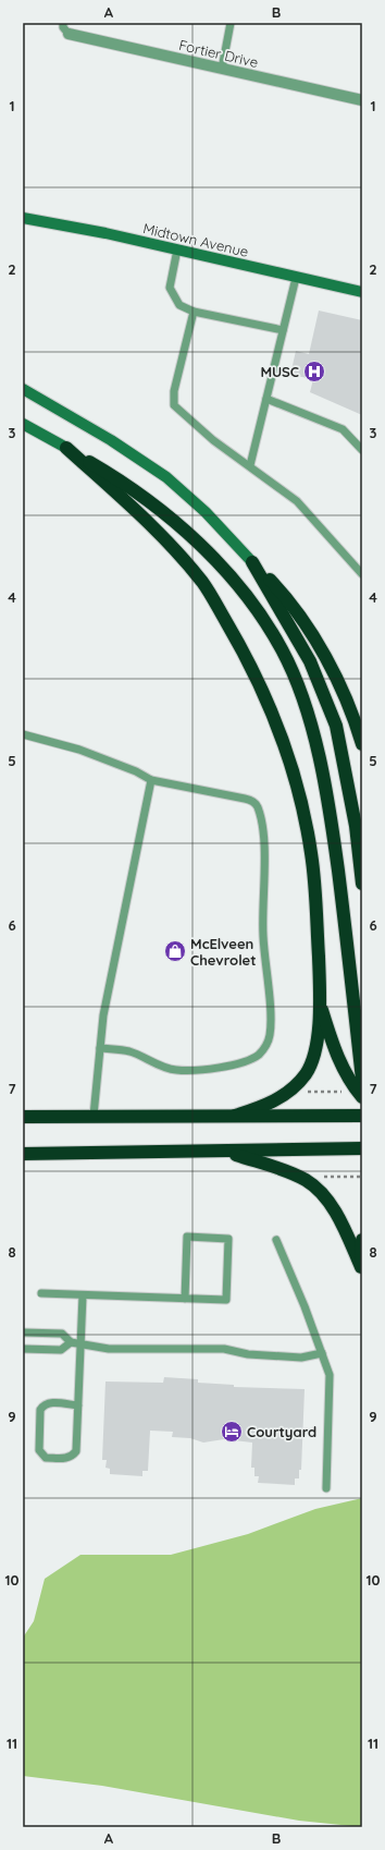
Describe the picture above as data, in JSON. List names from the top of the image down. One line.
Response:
{"streets":{"street":["Fortier Drive","Midtown Avenue"]},"places":{"hospital":["MUSC"],"shop":["McElveen Chevrolet"],"hotel":["Courtyard"]},"grid":{"columns":["A","B"],"rows":["1","2","3","4","5","6","7","8","9","10","11"]}}
